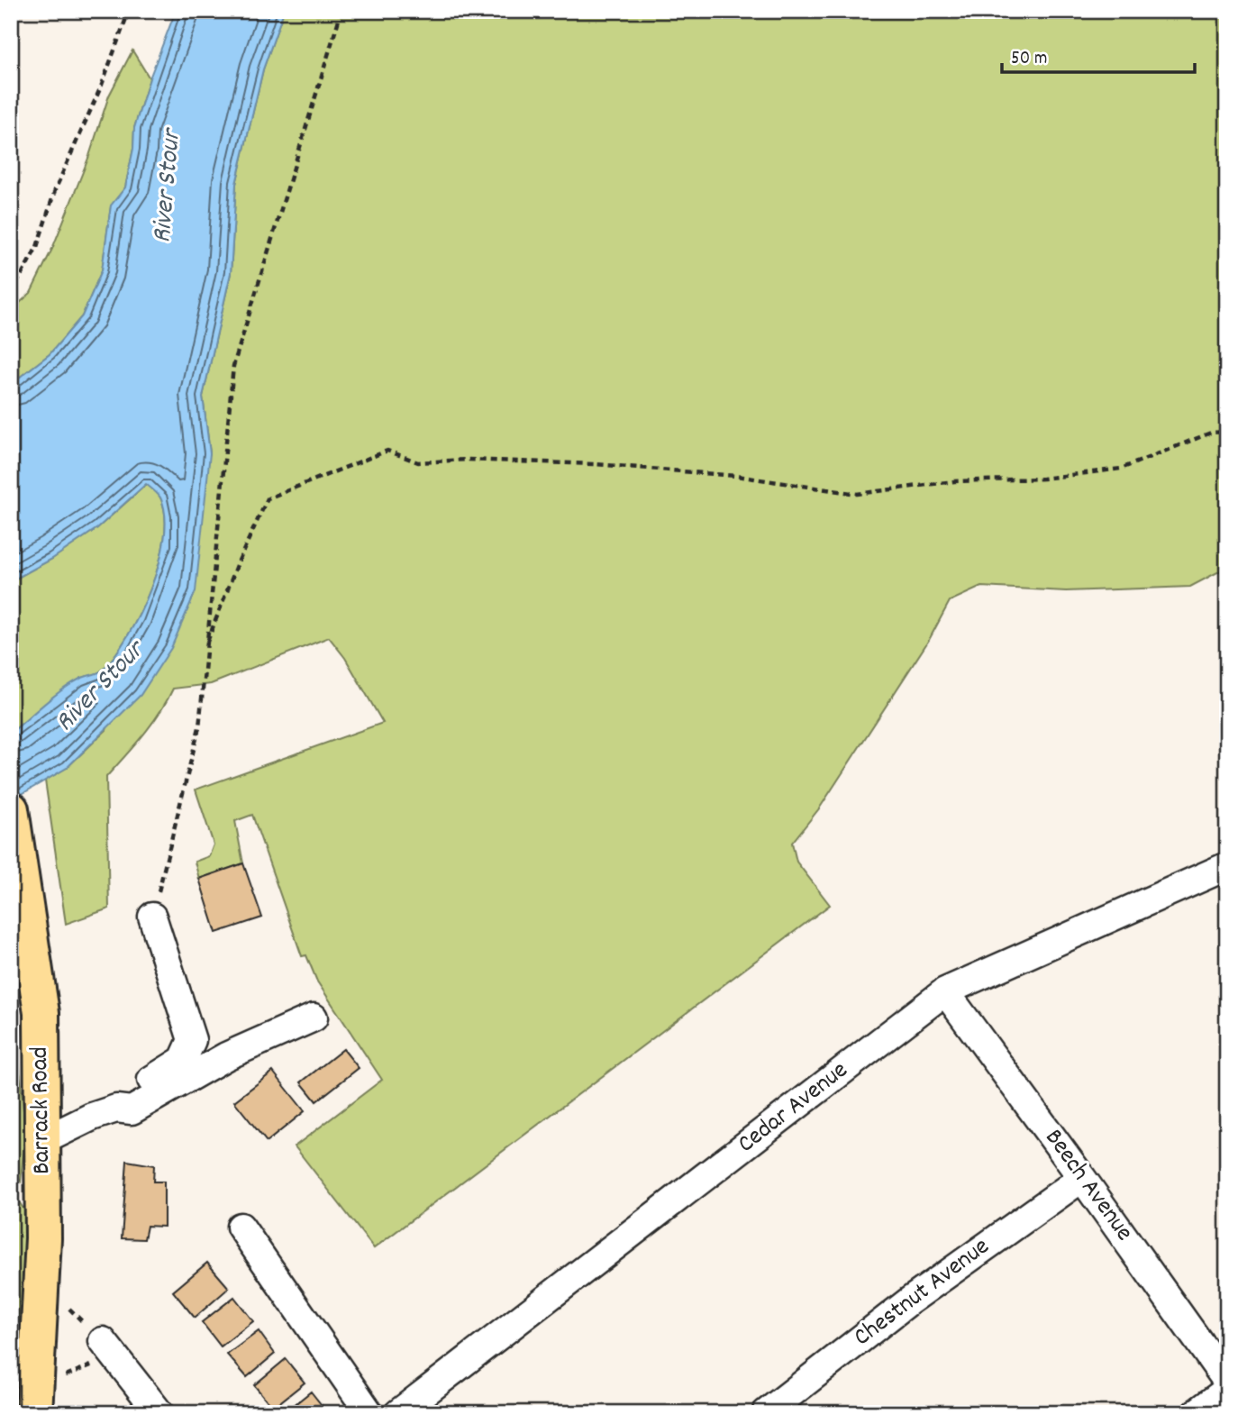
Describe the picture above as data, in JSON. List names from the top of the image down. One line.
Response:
{"streets":{"main road":["Barrack Road"],"street":["Cedar Avenue","Beech Avenue","Chestnut Avenue"]},"crossings":[["Cedar Avenue","Beech Avenue"],["Beech Avenue","Chestnut Avenue"]],"water":["River Stour"],"scale_bar":"50 m"}
